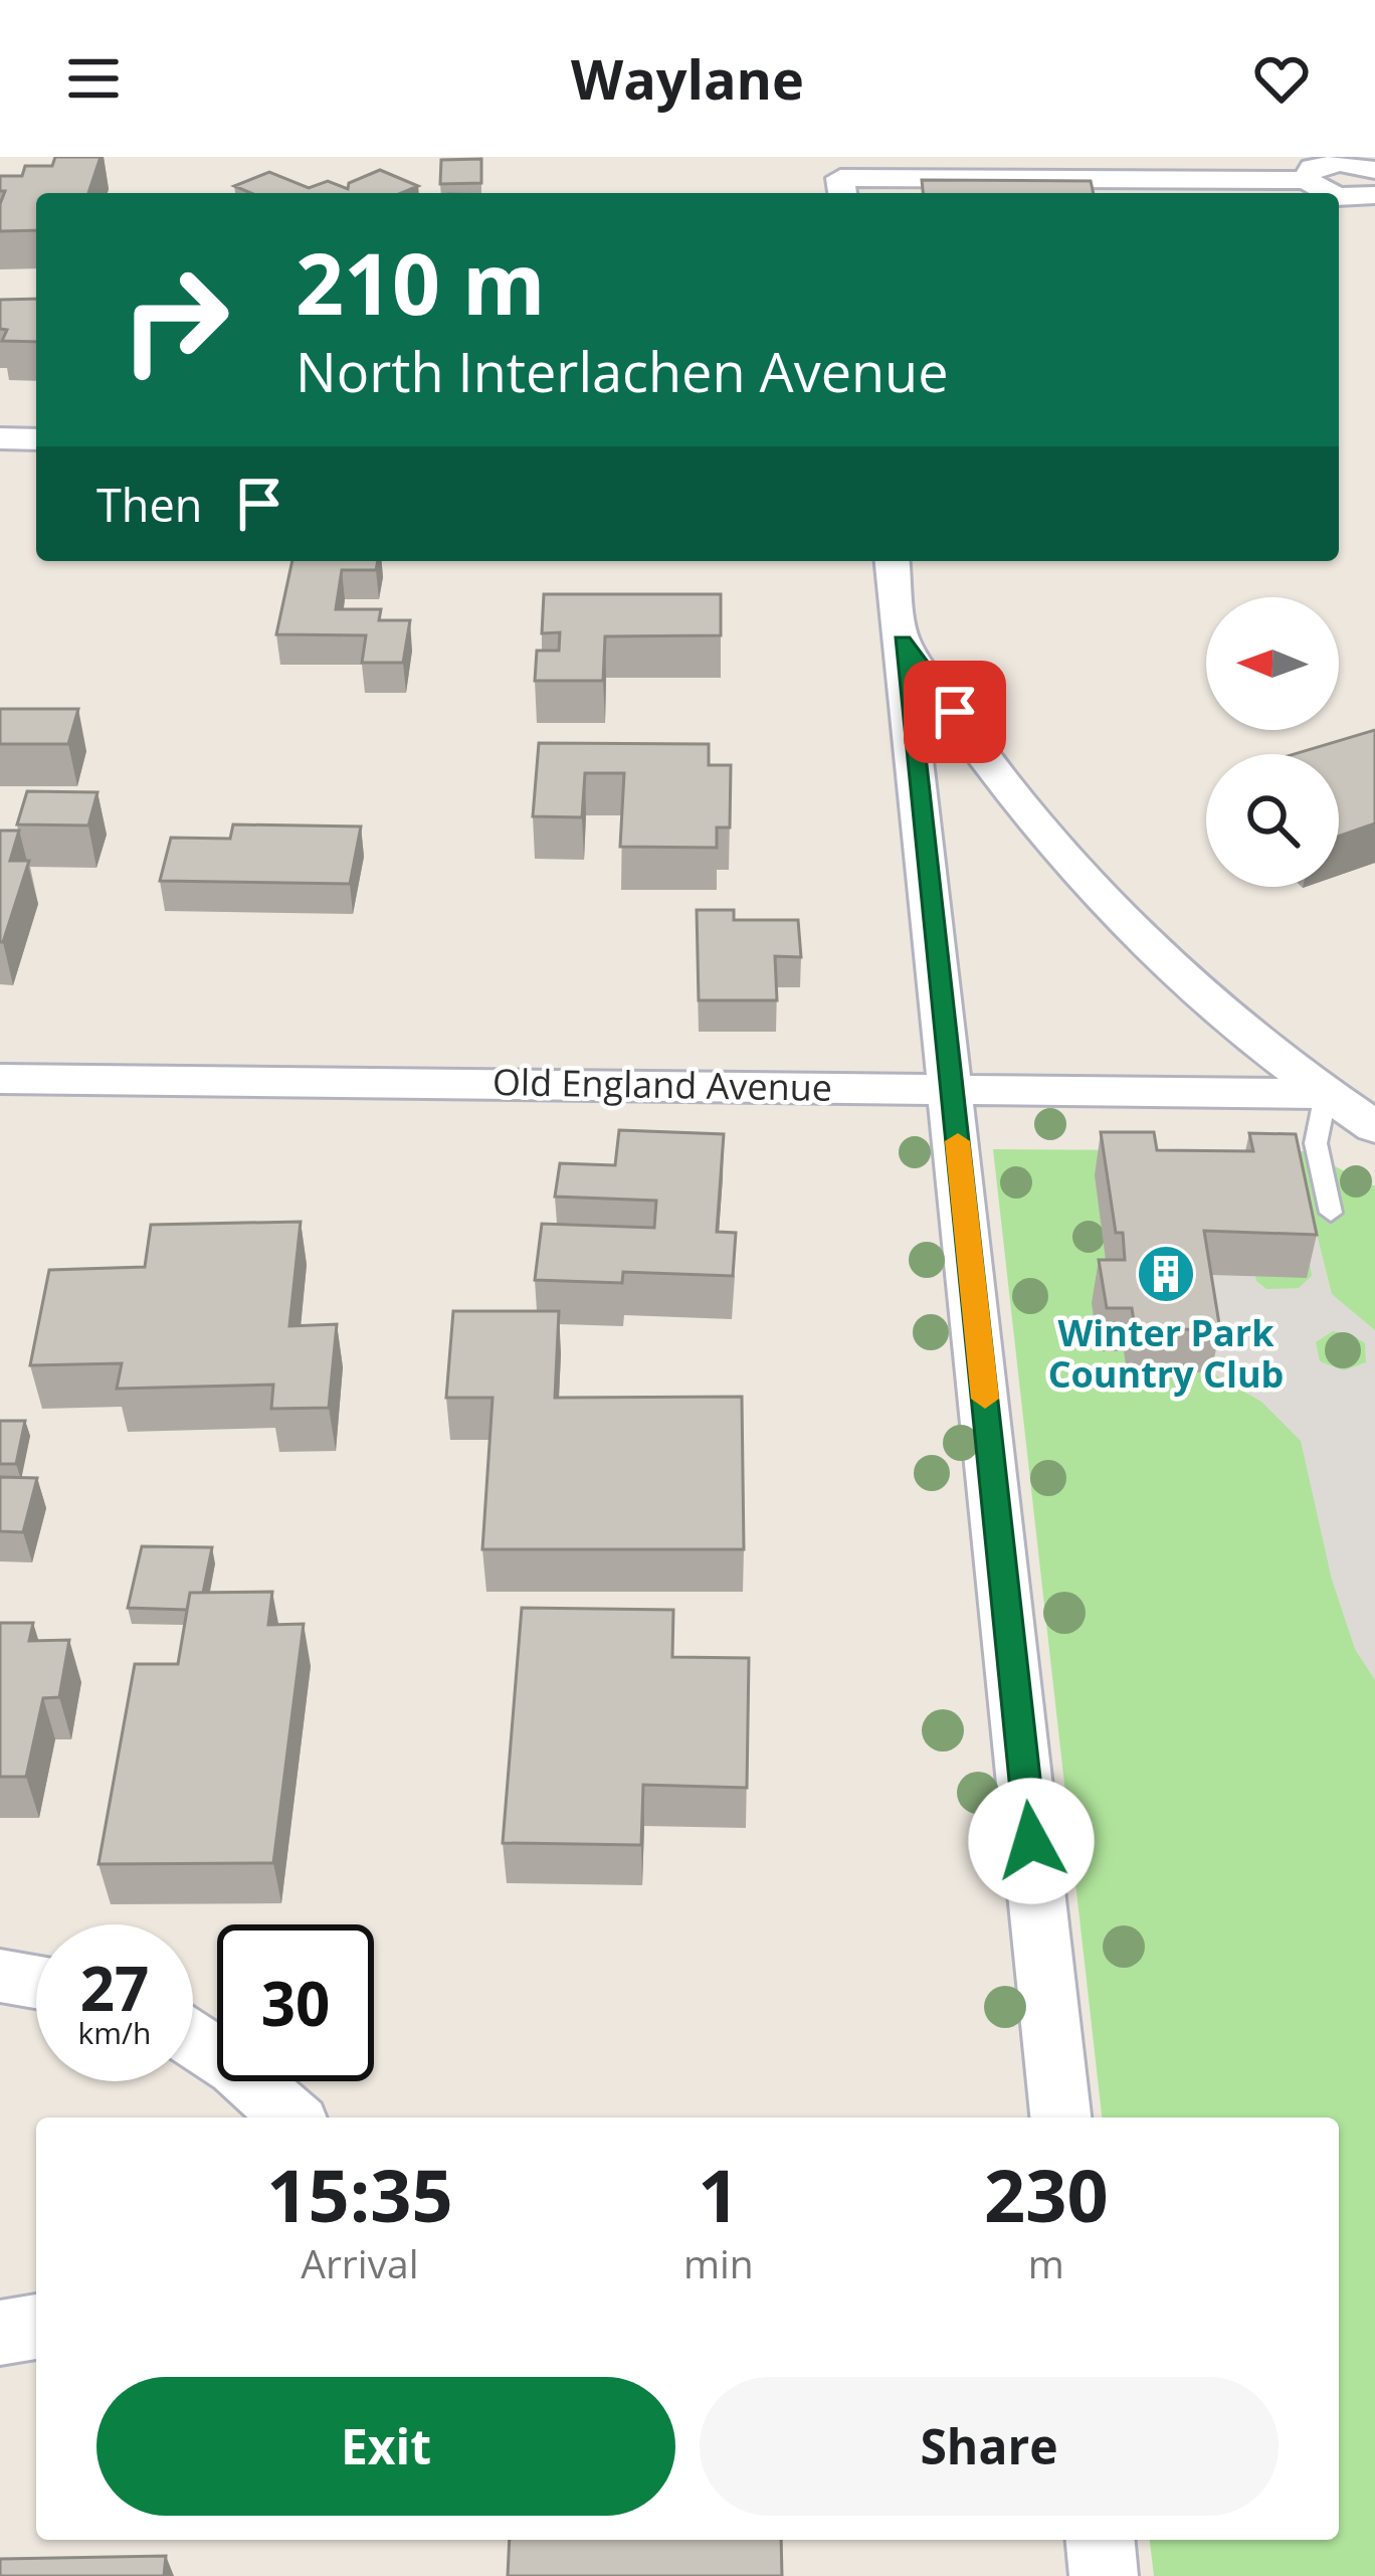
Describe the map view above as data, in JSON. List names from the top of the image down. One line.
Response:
{"streets":{"street":["Old England Avenue"]},"places":{"building":["Winter Park Country Club"]},"north":"left","page":{"header":"Waylane","turn":["210 m","North Interlachen Avenue"],"then":"Then","speed":"27 km/h","limit":"30","eta":["15:35","Arrival","1","min","230","m"],"buttons":["Exit","Share"]}}
